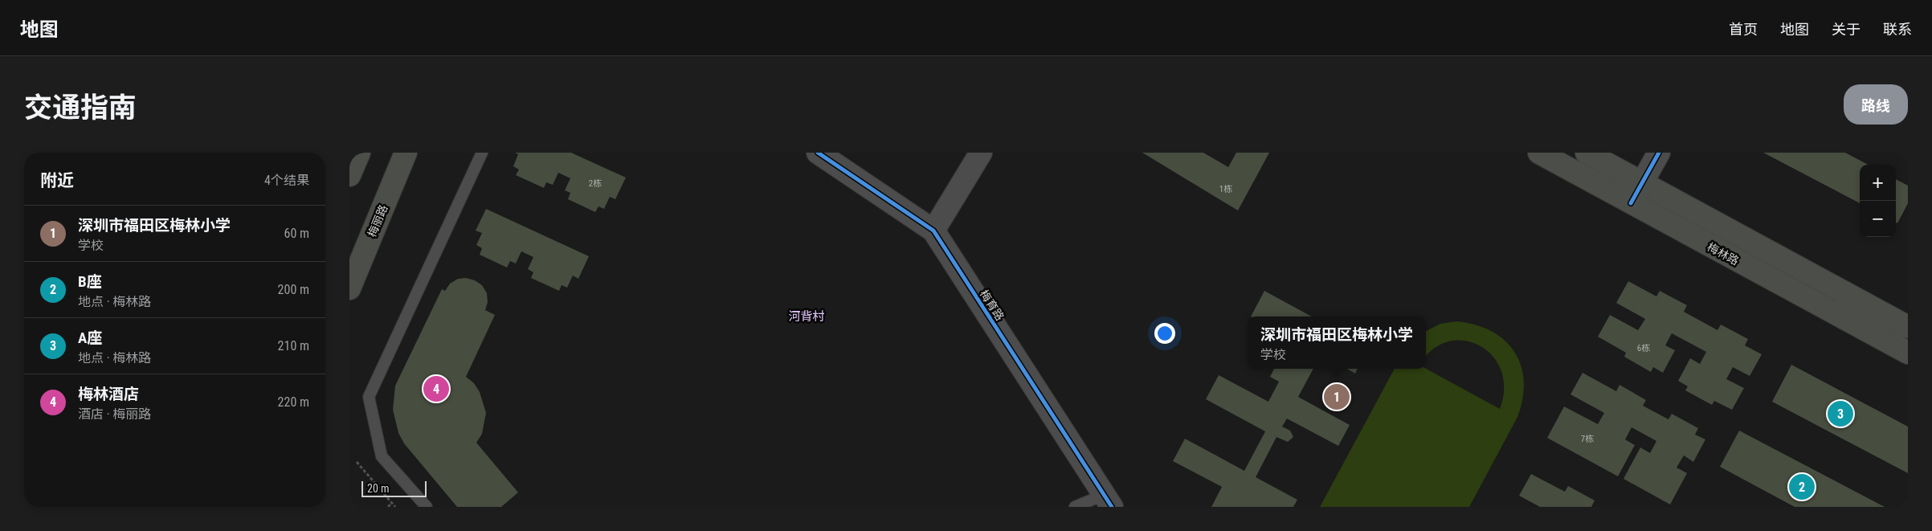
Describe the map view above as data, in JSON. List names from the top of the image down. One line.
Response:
{"streets":{"main road":["梅丽路","梅林路"],"street":["梅育路"]},"districts":["河背村"],"house_numbers":["2栋","1栋","6栋","7栋"],"scale_bar":"20 m","page":{"header":"地图","nav":["首页","地图","关于","联系"],"title":"交通指南","buttons":"路线","heading":["附近","4个结果"],"map_buttons":["+","−"],"list":[{"mark":"1","name":"深圳市福田区梅林小学","note":"学校","value":"60 m"},{"mark":"2","name":"B座","note":"地点 · 梅林路","value":"200 m"},{"mark":"3","name":"A座","note":"地点 · 梅林路","value":"210 m"},{"mark":"4","name":"梅林酒店","note":"酒店 · 梅丽路","value":"220 m"}],"popup":["深圳市福田区梅林小学","学校"],"pins":["4","1","3","2"],"scale":"20 m"}}
